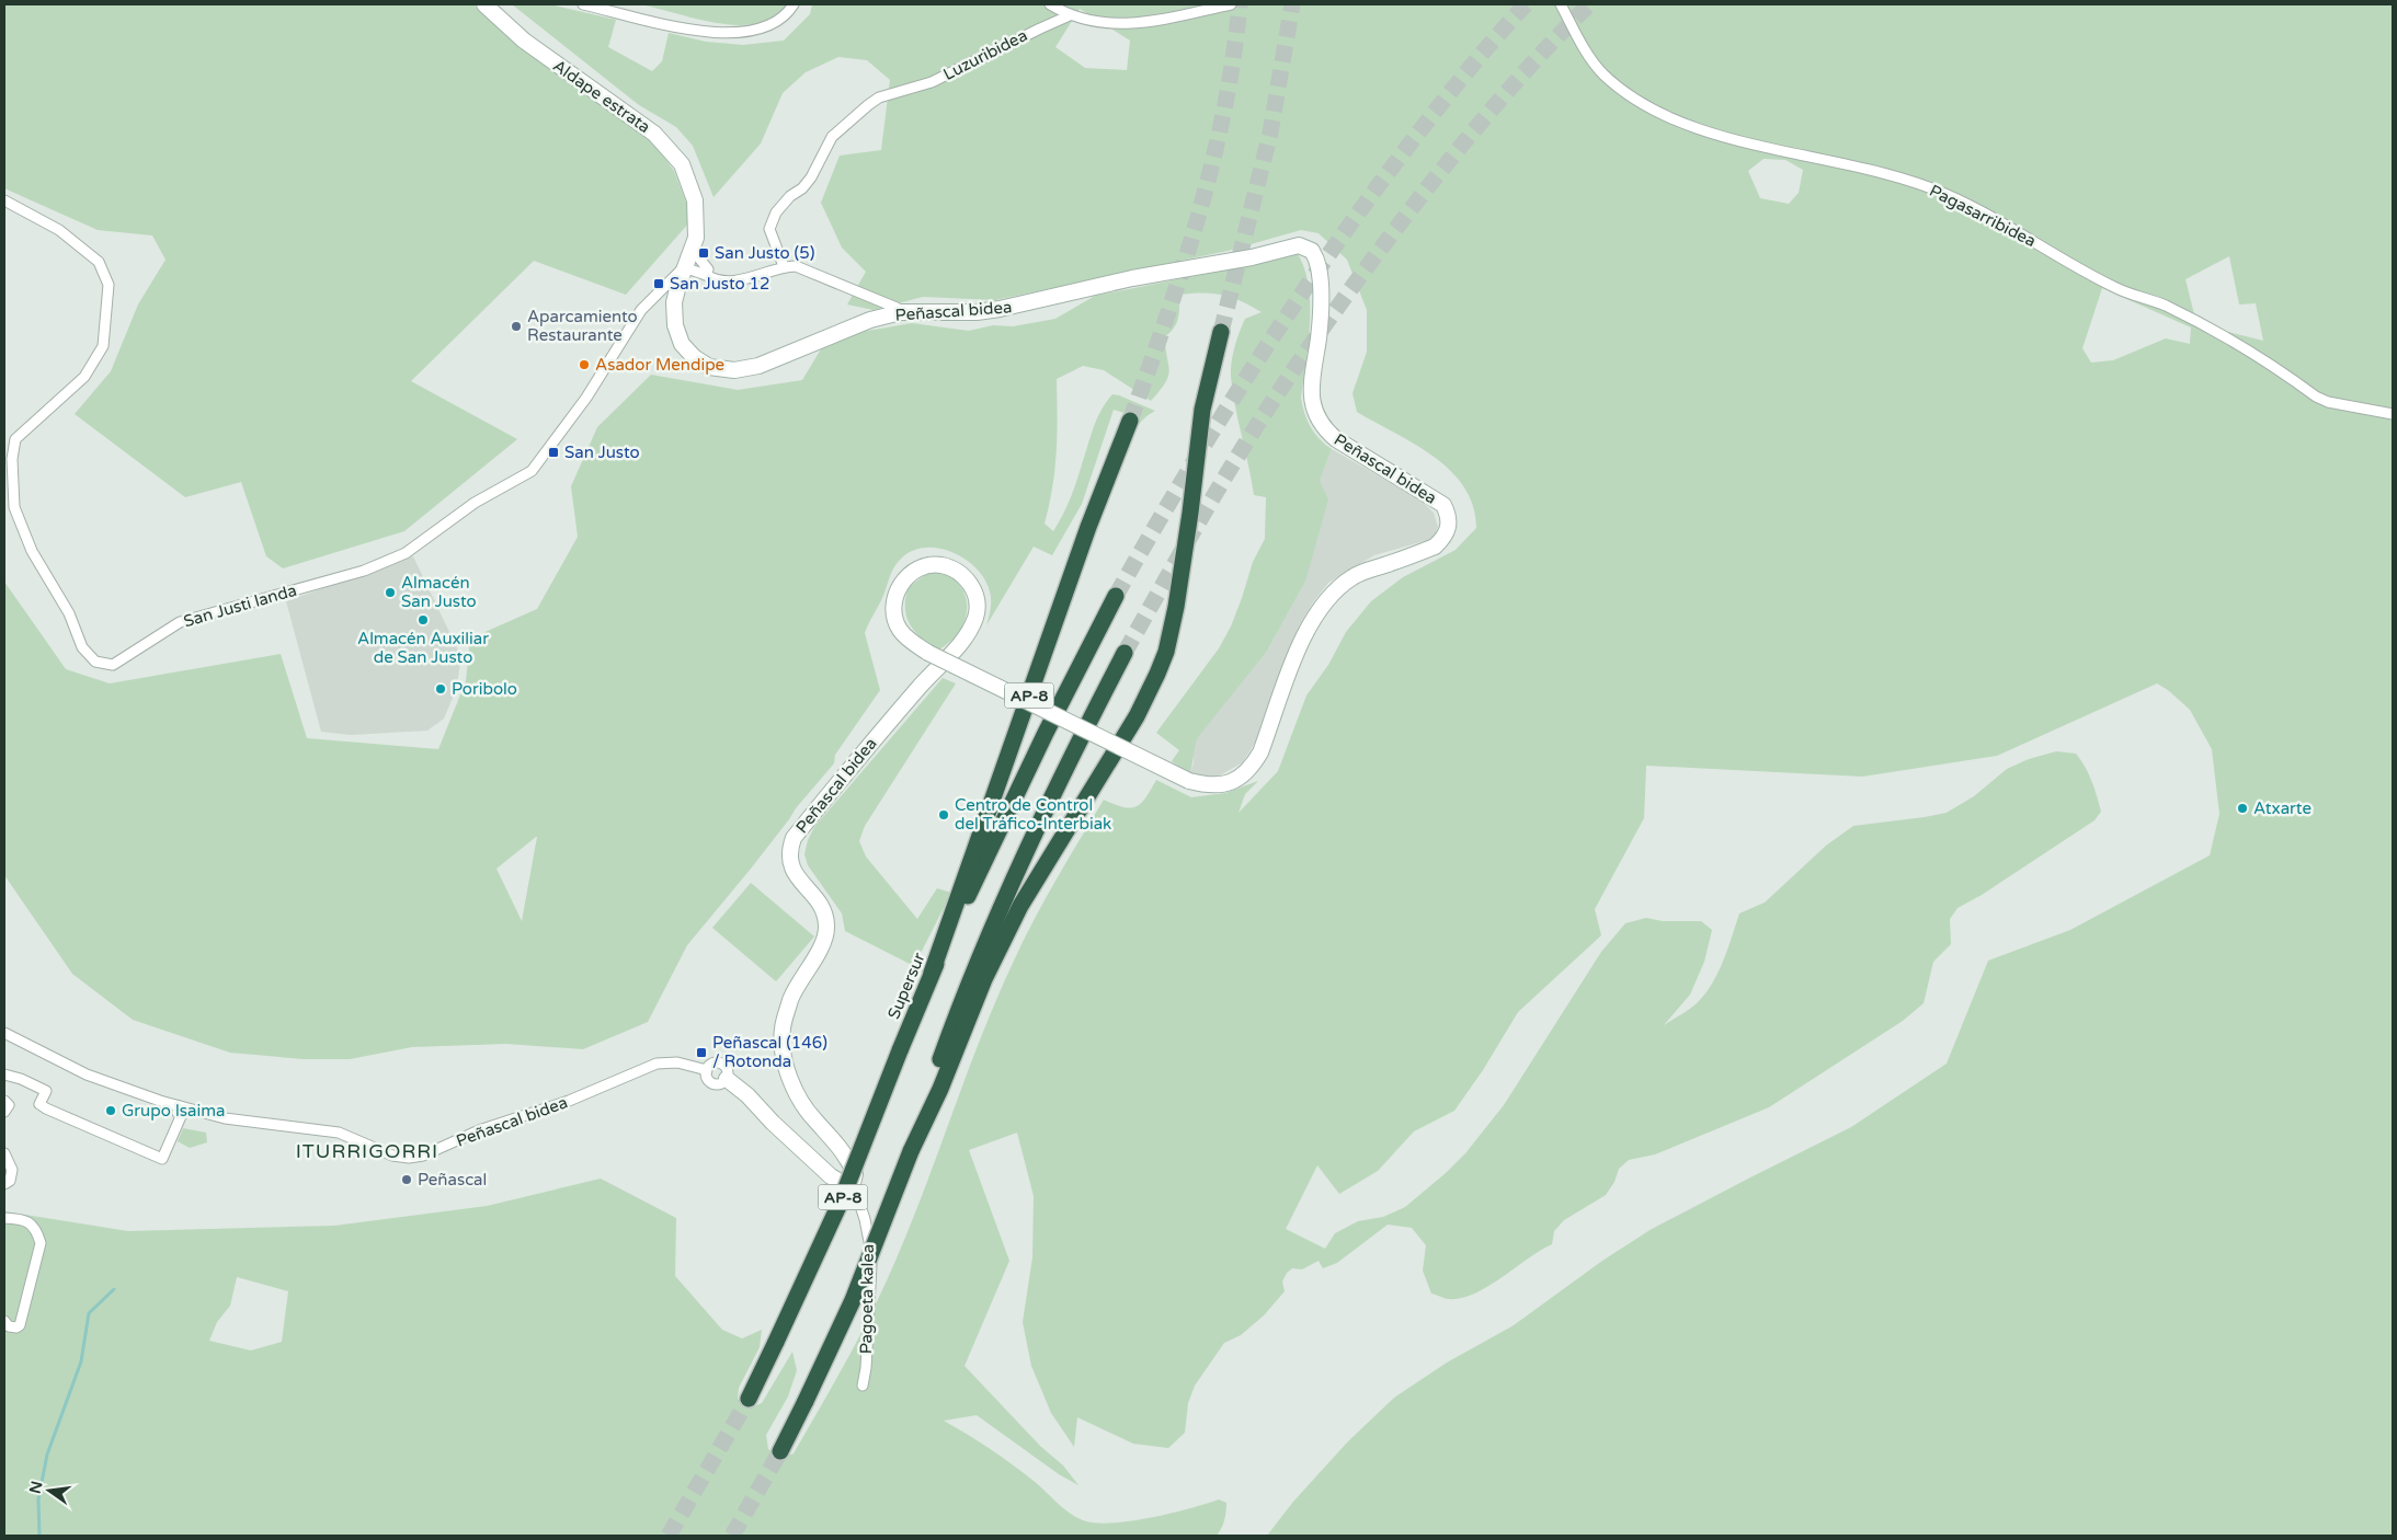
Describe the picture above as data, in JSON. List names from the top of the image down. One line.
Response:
{"streets":{"highway":["AP-8","Supersur"],"street":["Luzuribidea","Aldape estrata","Pagasarribidea","Peñascal bidea","San Justi landa","Pagoeta kalea"]},"crossings":[["Aldape estrata","Peñascal bidea"],["Aldape estrata","San Justi landa"],["Peñascal bidea","San Justi landa"],["Peñascal bidea","Pagoeta kalea"],["AP-8","Supersur"]],"districts":["ITURRIGORRI"],"places":{"transit":["San Justo (5)","San Justo 12","San Justo","Peñascal (146) / Rotonda"],"other":["Aparcamiento Restaurante","Asador Mendipe","Almacén San Justo","Almacén Auxiliar de San Justo","Poribolo","Atxarte","Centro de Control del Tráfico-Interbiak","Grupo Isaima","Peñascal"]},"north":"left"}
